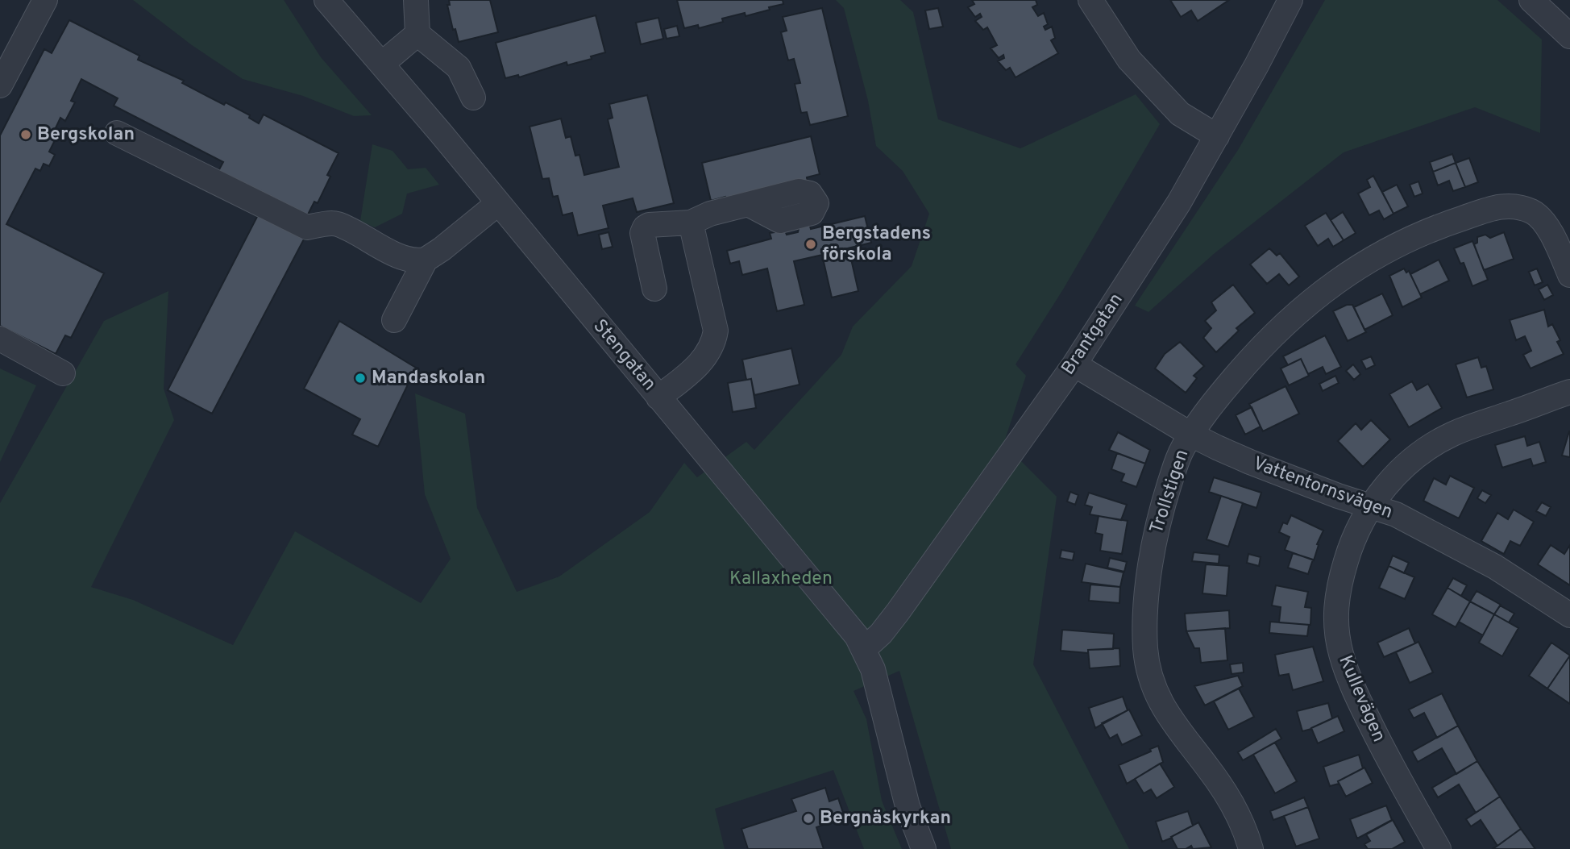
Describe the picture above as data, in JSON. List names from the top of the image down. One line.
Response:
{"streets":{"street":["Brantgatan","Stengatan","Vattentornsvägen","Trollstigen","Kullevägen"]},"crossings":[["Brantgatan","Stengatan"],["Brantgatan","Vattentornsvägen"],["Vattentornsvägen","Trollstigen"],["Vattentornsvägen","Kullevägen"]],"parks":["Kallaxheden"],"places":["Bergskolan","Bergstadens förskola","Mandaskolan","Bergnäskyrkan"]}
